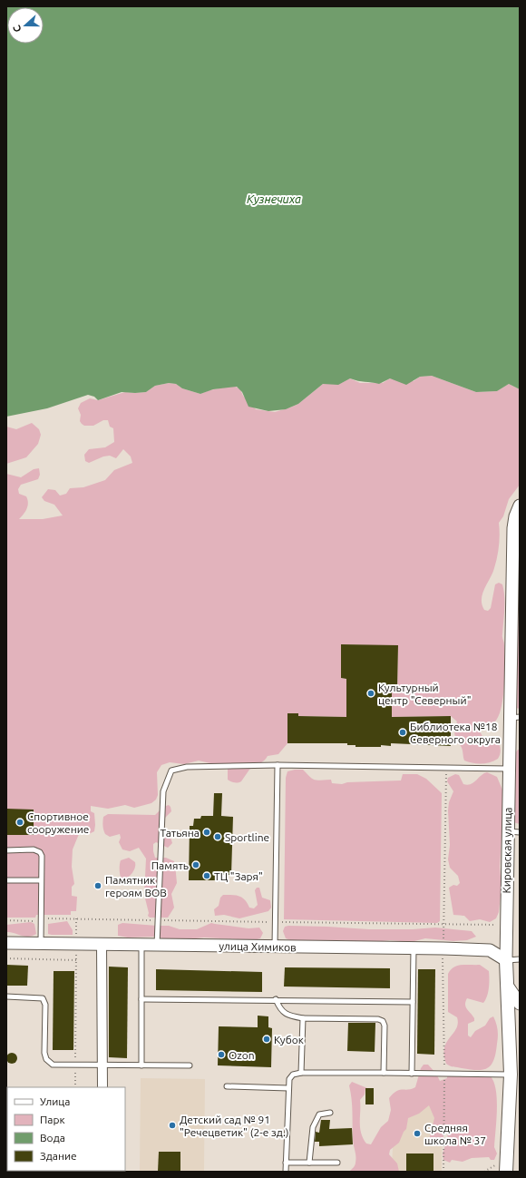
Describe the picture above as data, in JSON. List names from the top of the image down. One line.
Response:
{"streets":{"main road":["Кировская улица"],"street":["улица Химиков"]},"crossings":[["Кировская улица","улица Химиков"]],"water":["Кузнечиха"],"places":["Культурный центр \"Северный\"","Библиотека №18 Северного округа","Спортивное сооружение","Татьяна","Sportline","Память","ТЦ \"Заря\"","Памятник героям ВОВ","Кубок","Ozon","Детский сад № 91 \"Речецветик\" (2-е зд.)","Средняя школа № 37"],"legend":["Улица","Парк","Вода","Здание"],"north":"left"}
